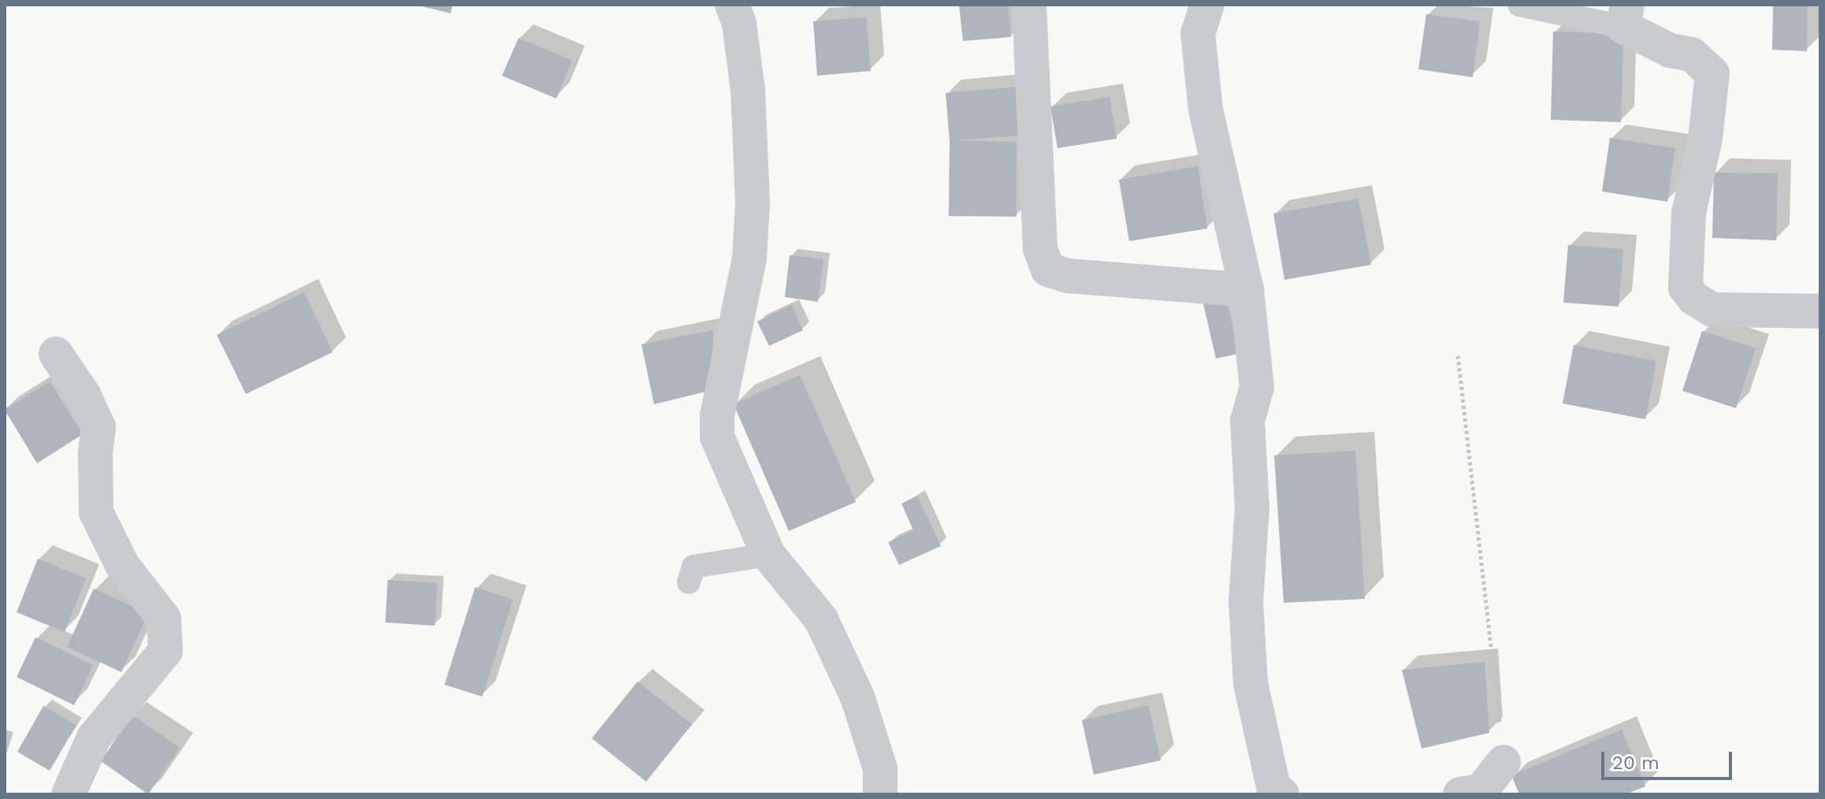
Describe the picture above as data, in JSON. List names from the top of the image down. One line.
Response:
{"scale_bar":"20 m"}
